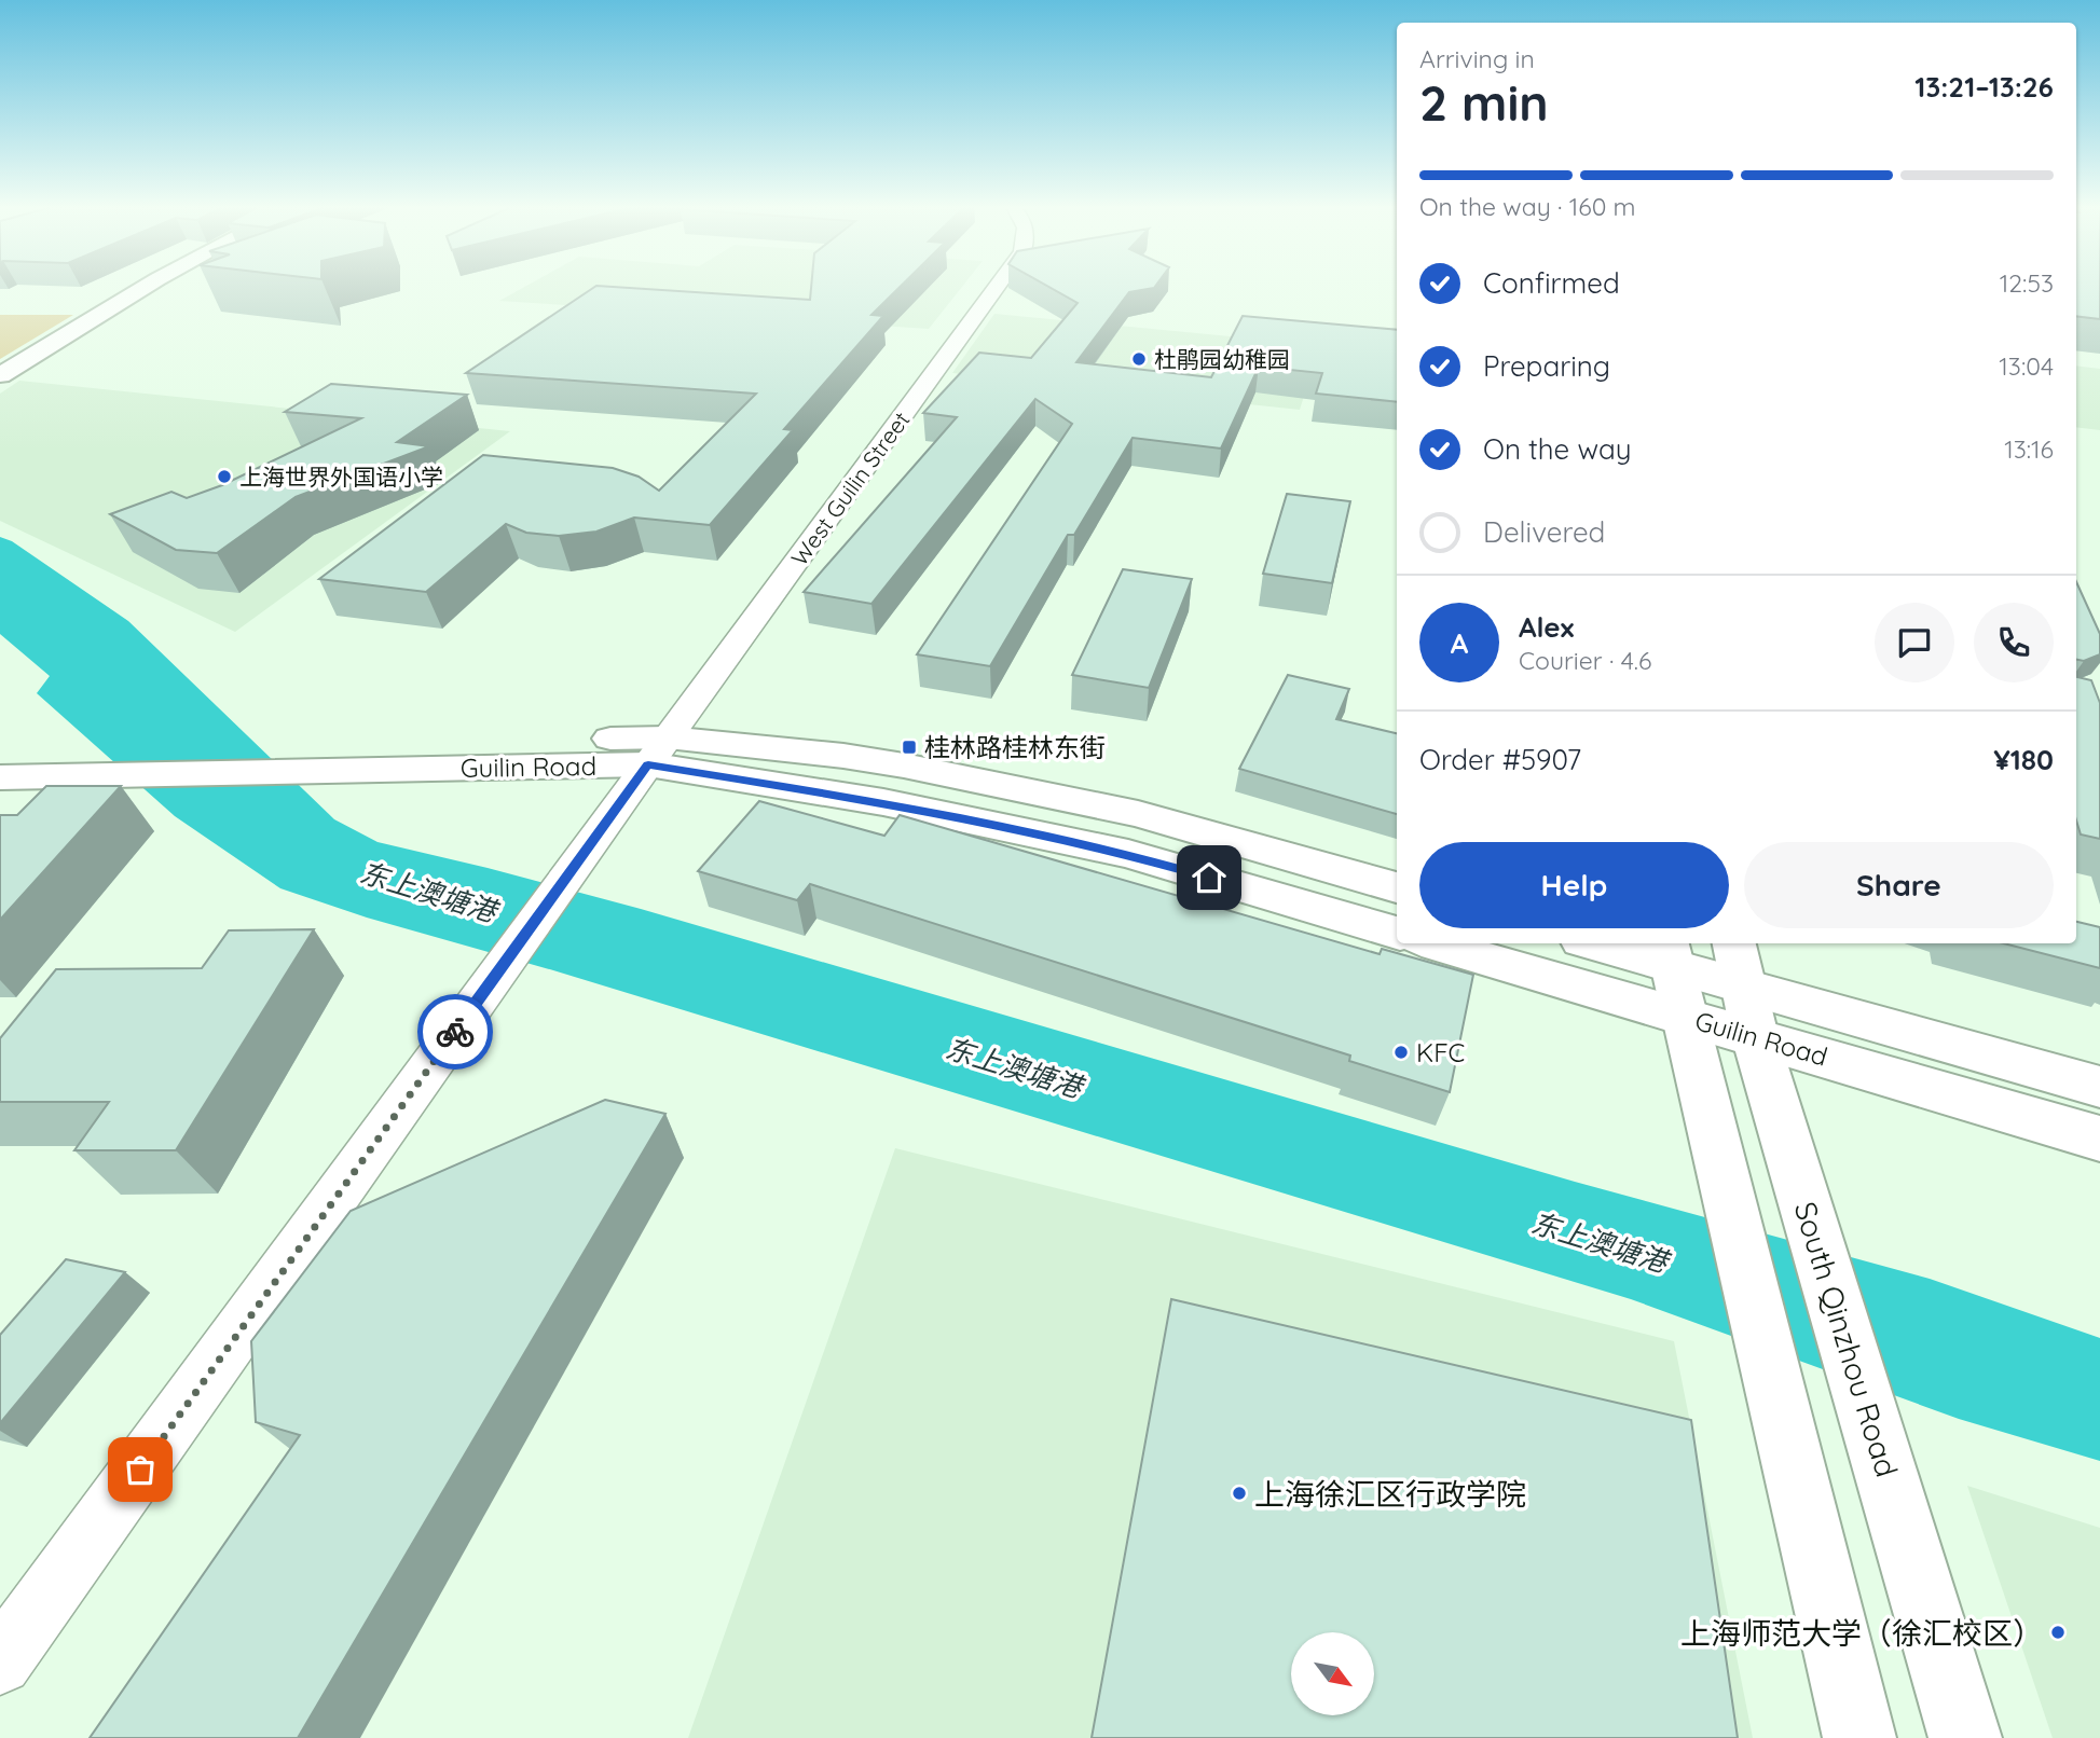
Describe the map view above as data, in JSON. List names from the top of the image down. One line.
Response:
{"streets":{"main road":["Guilin Road","South Qinzhou Road"],"street":["West Guilin Street"]},"crossings":[["West Guilin Street","Guilin Road"],["Guilin Road","South Qinzhou Road"]],"water":["东上澳塘港"],"places":{"other":["杜鹃园幼稚园","上海世界外国语小学","KFC","上海徐汇区行政学院","上海师范大学（徐汇校区）"],"transit":["桂林路桂林东街"]},"north":"bottom right","page":{"heading":["2 min","Arriving in","13:21–13:26"],"panel":["Alex","Courier · 4.6","Order #5907","¥180"],"bar":"On the way · 160 m","list":[["Confirmed","12:53"],["Preparing","13:04"],["On the way","13:16"],"Delivered"],"round":"A","buttons":["Help","Share"]}}
